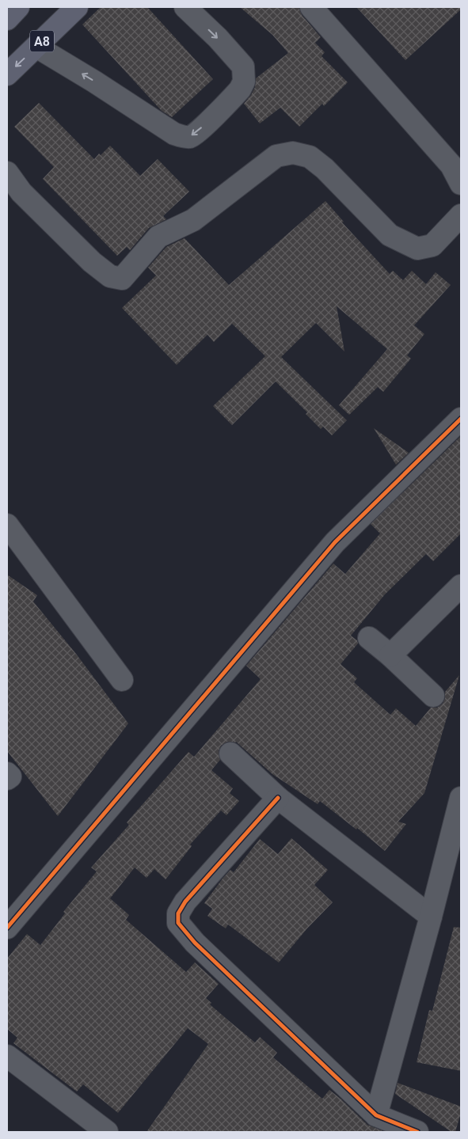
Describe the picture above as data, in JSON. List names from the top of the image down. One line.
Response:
{"streets":{"highway":["A8"]}}
